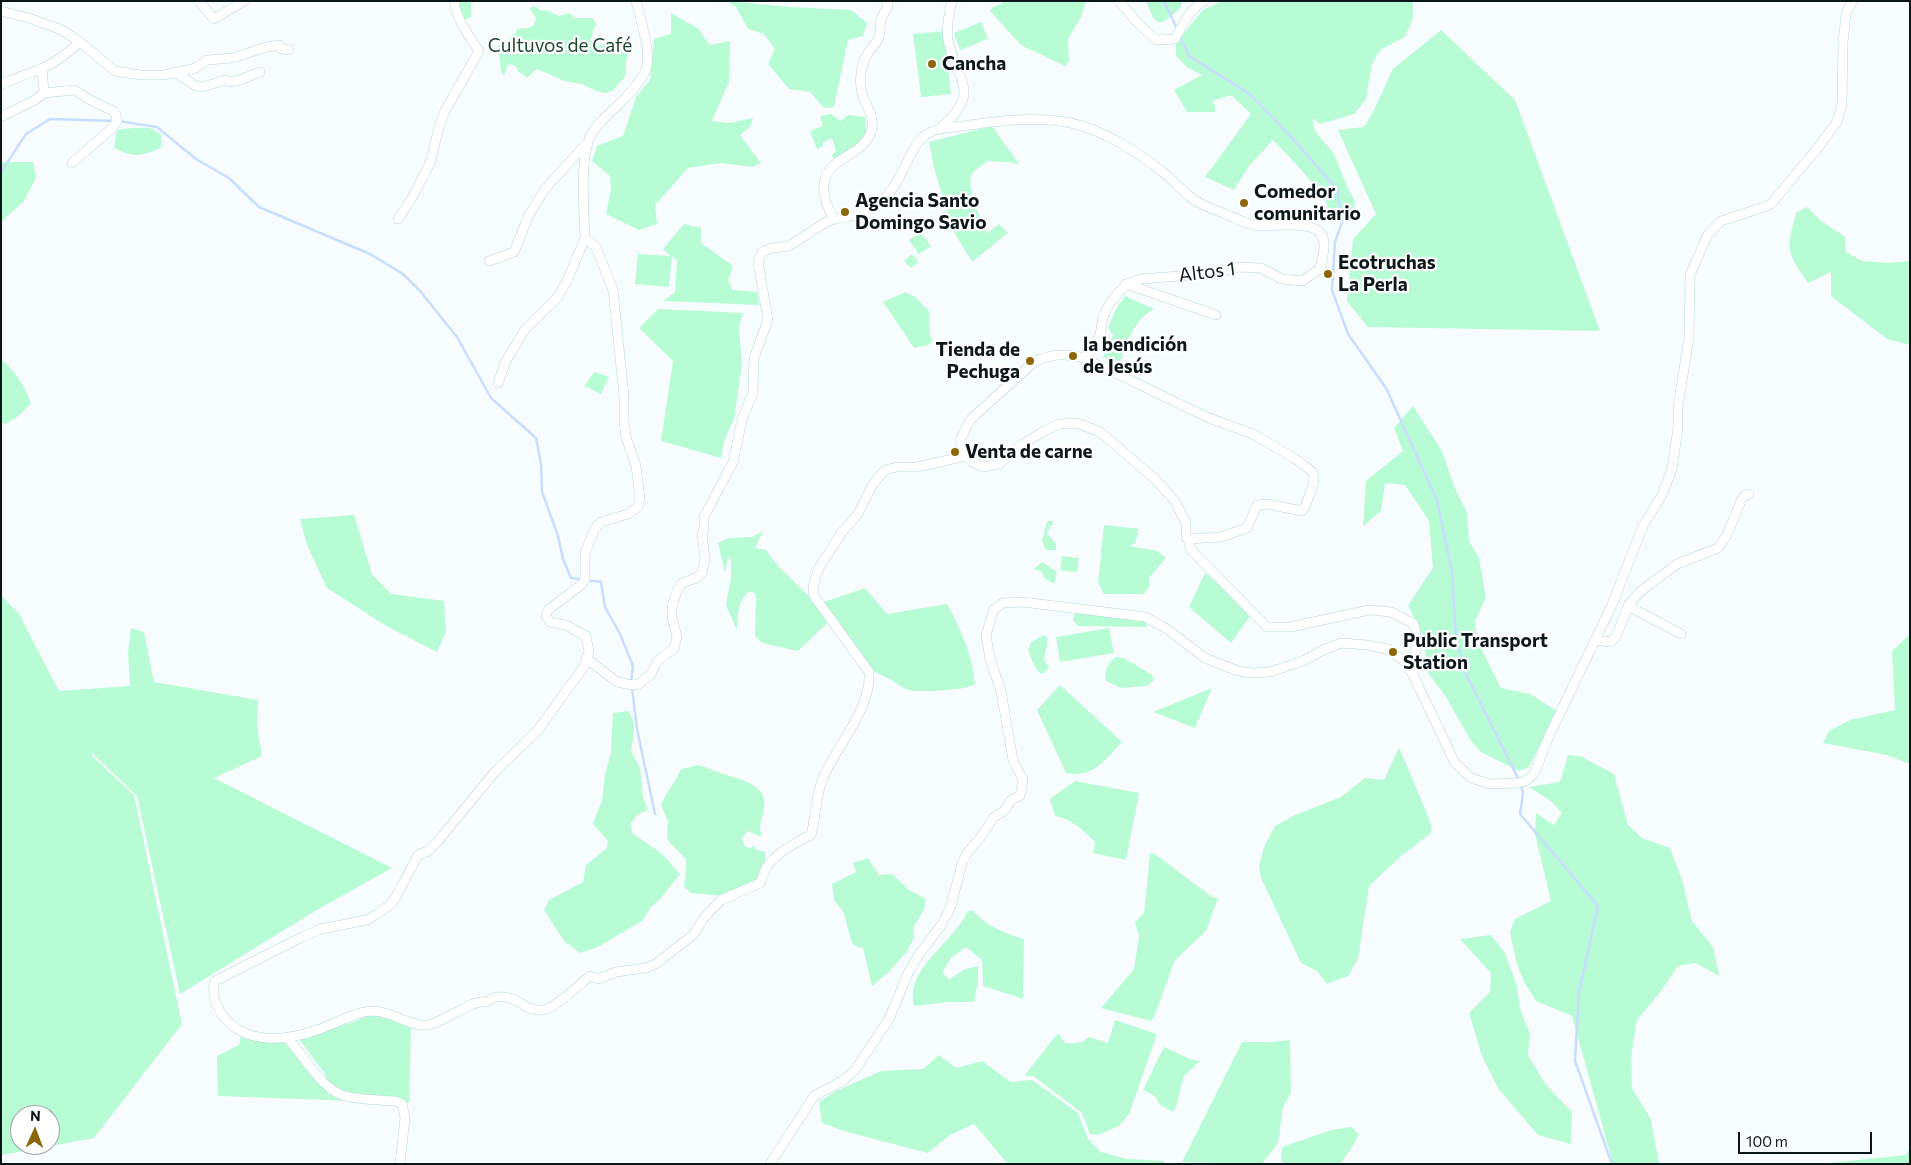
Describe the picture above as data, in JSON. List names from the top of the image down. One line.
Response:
{"streets":{"street":["Altos 1"]},"parks":["Cultuvos de Café"],"places":["Cancha","Comedor comunitario","Agencia Santo Domingo Savio","Ecotruchas La Perla","la bendición de Jesús","Tienda de Pechuga","Venta de carne","Public Transport Station"],"scale_bar":"100 m","north":"top"}
